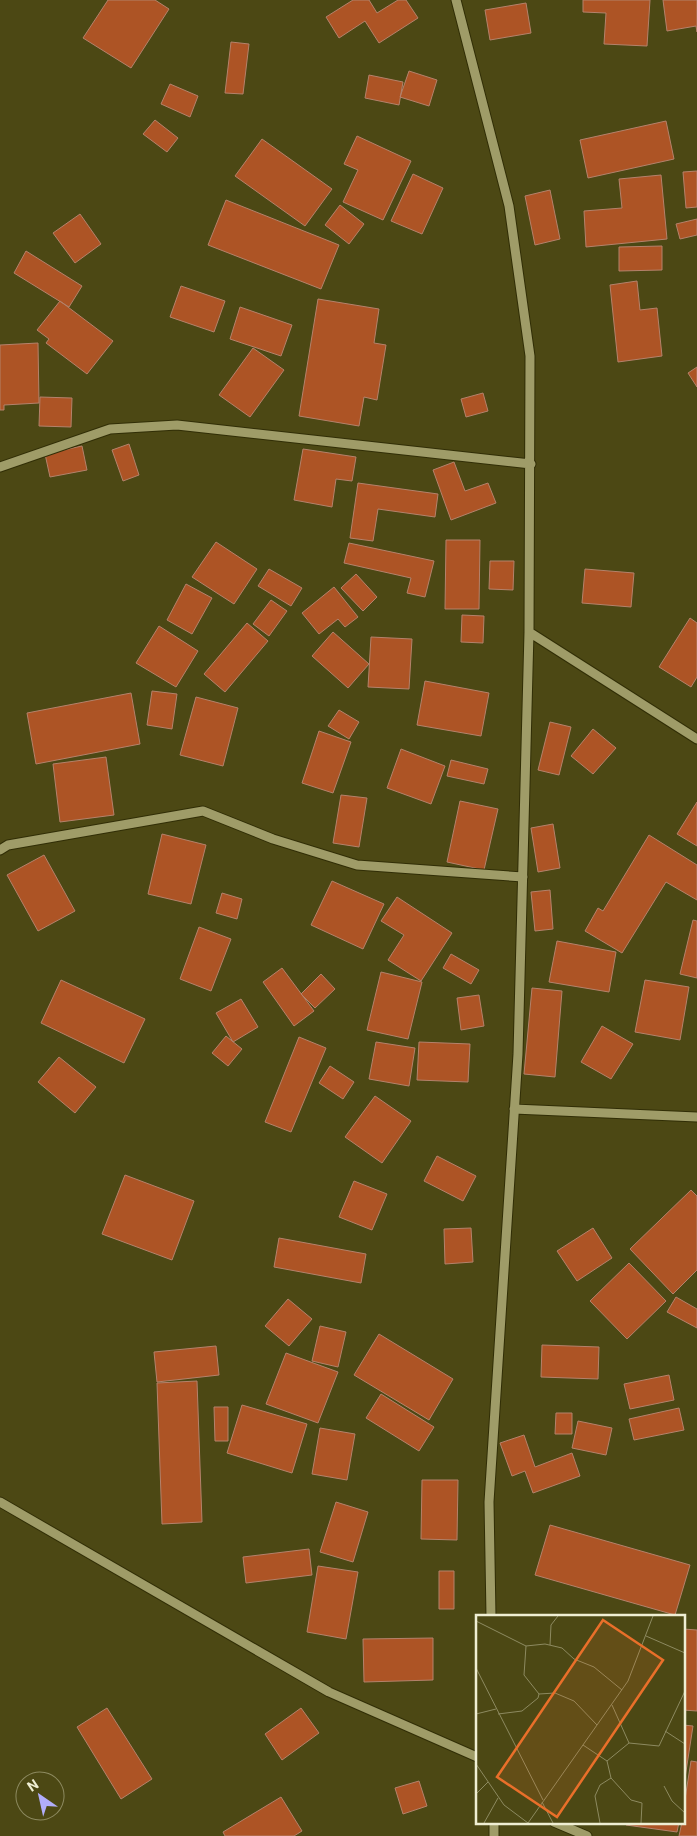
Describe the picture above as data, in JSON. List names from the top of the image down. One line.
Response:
{"north":"top left"}
